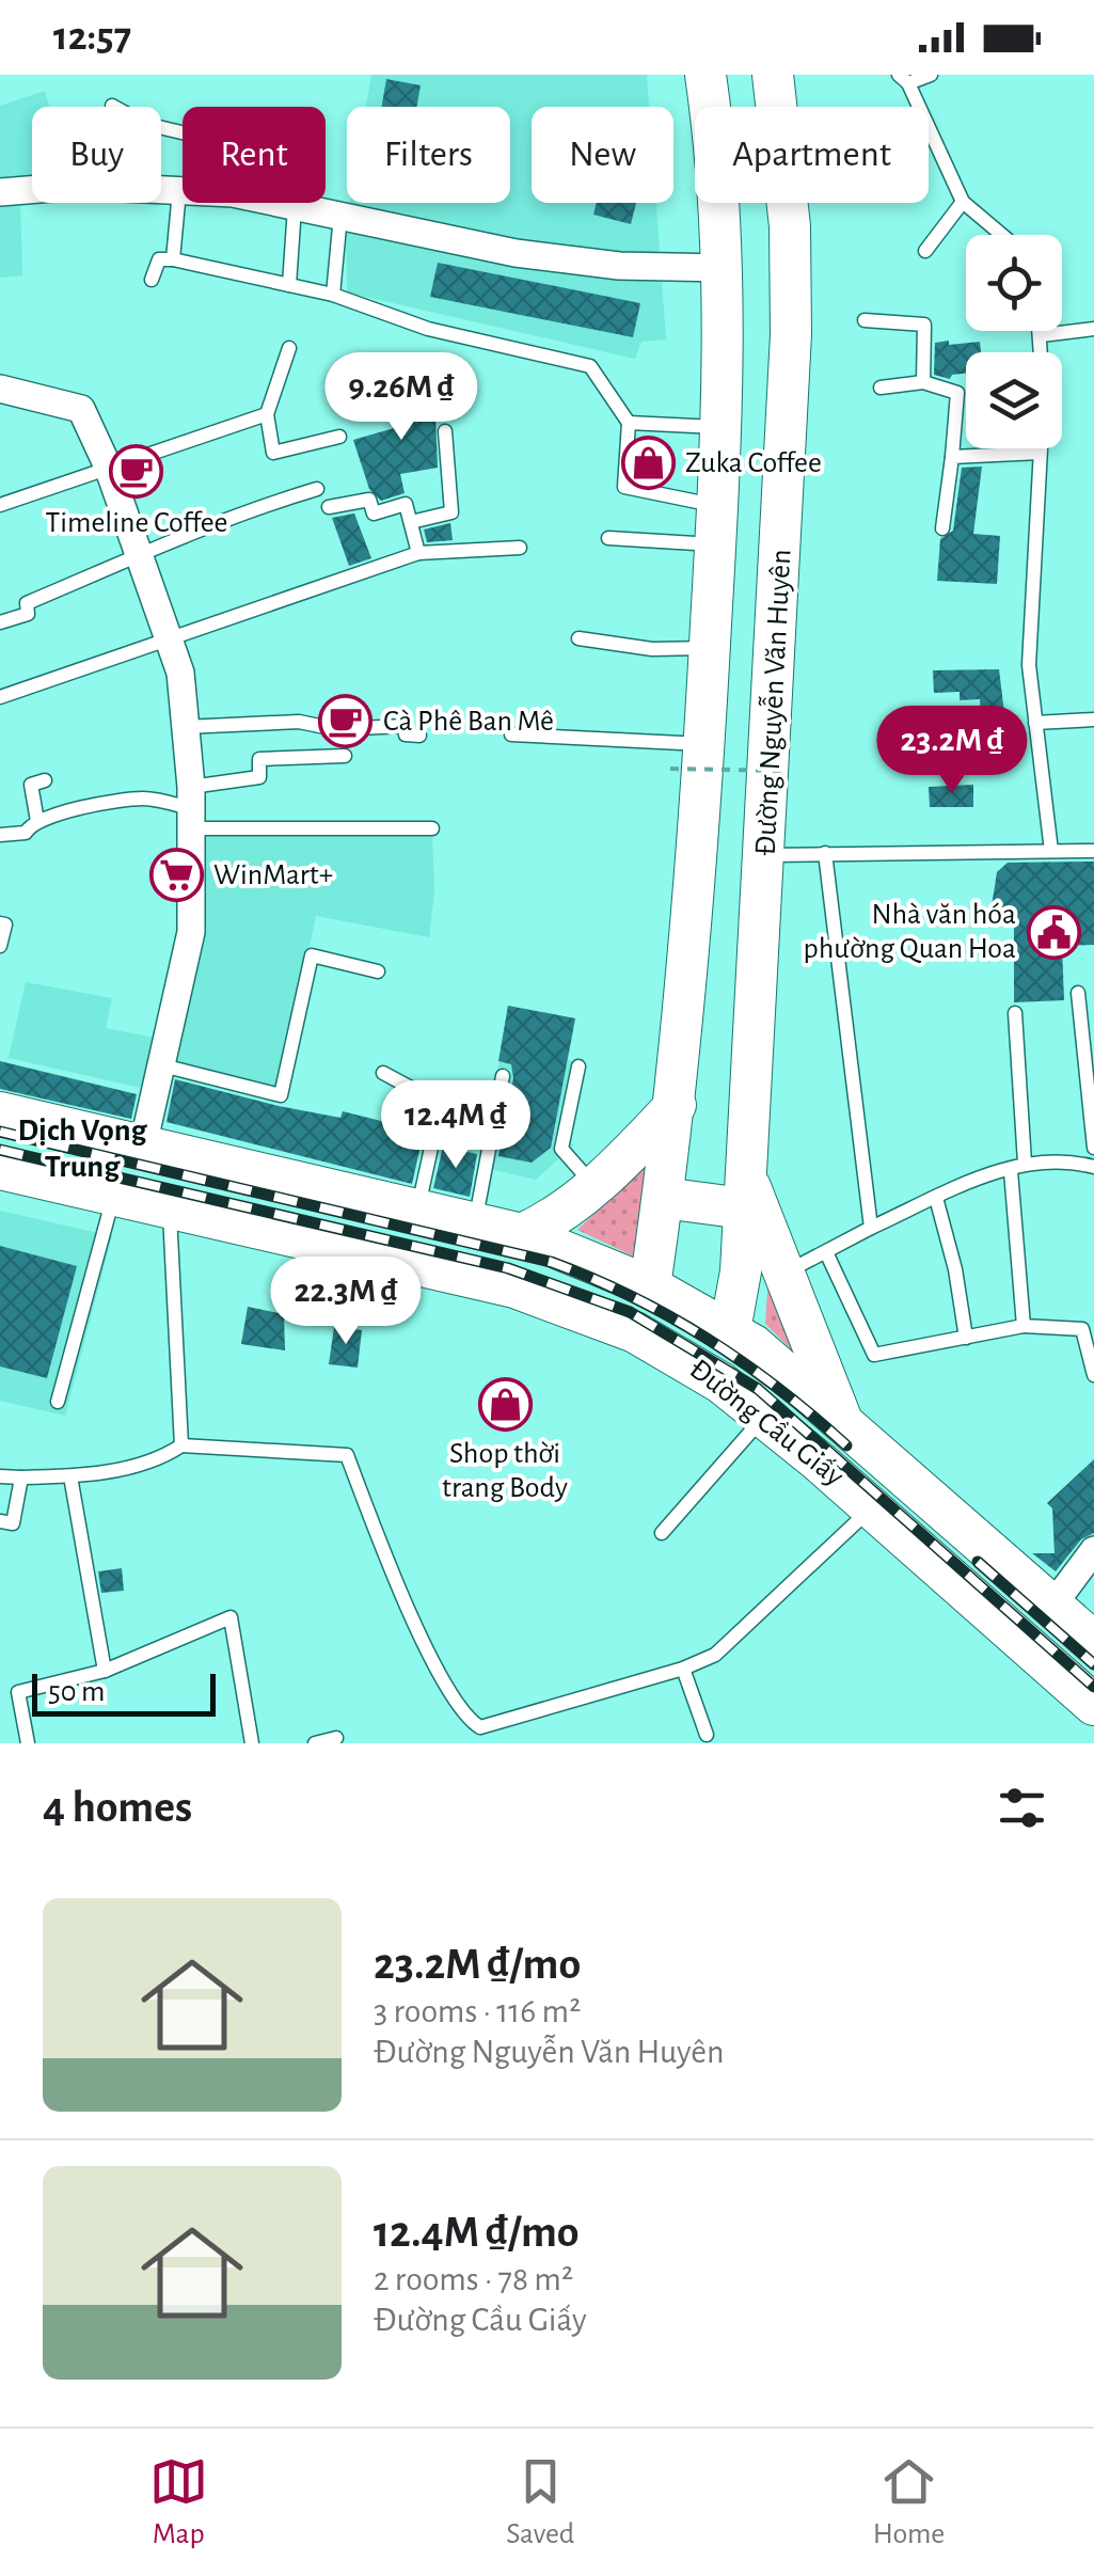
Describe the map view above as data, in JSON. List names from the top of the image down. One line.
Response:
{"streets":{"main road":["Đường Nguyễn Văn Huyên","Đường Cầu Giấy"]},"crossings":[["Đường Nguyễn Văn Huyên","Đường Cầu Giấy"]],"districts":["Dịch Vọng Trung"],"places":{"shop":["Zuka Coffee","Shop thời trang Body"],"cafe":["Timeline Coffee","Cà Phê Ban Mê"],"supermarket":["WinMart+"],"public building":["Nhà văn hóa phường Quan Hoa"]},"scale_bar":"50 m","page":{"status":"12:57","chip":["Buy","Rent","Filters","New","Apartment"],"price":["9.26M ₫","23.2M ₫","12.4M ₫","22.3M ₫"],"scale":"50 m","heading":"4 homes","list":[{"name":"23.2M ₫/mo","note":"3 rooms · 116 m² · Đường Nguyễn Văn Huyên"},{"name":"12.4M ₫/mo","note":"2 rooms · 78 m² · Đường Cầu Giấy"}],"tabs":["Map","Saved","Home"]}}
